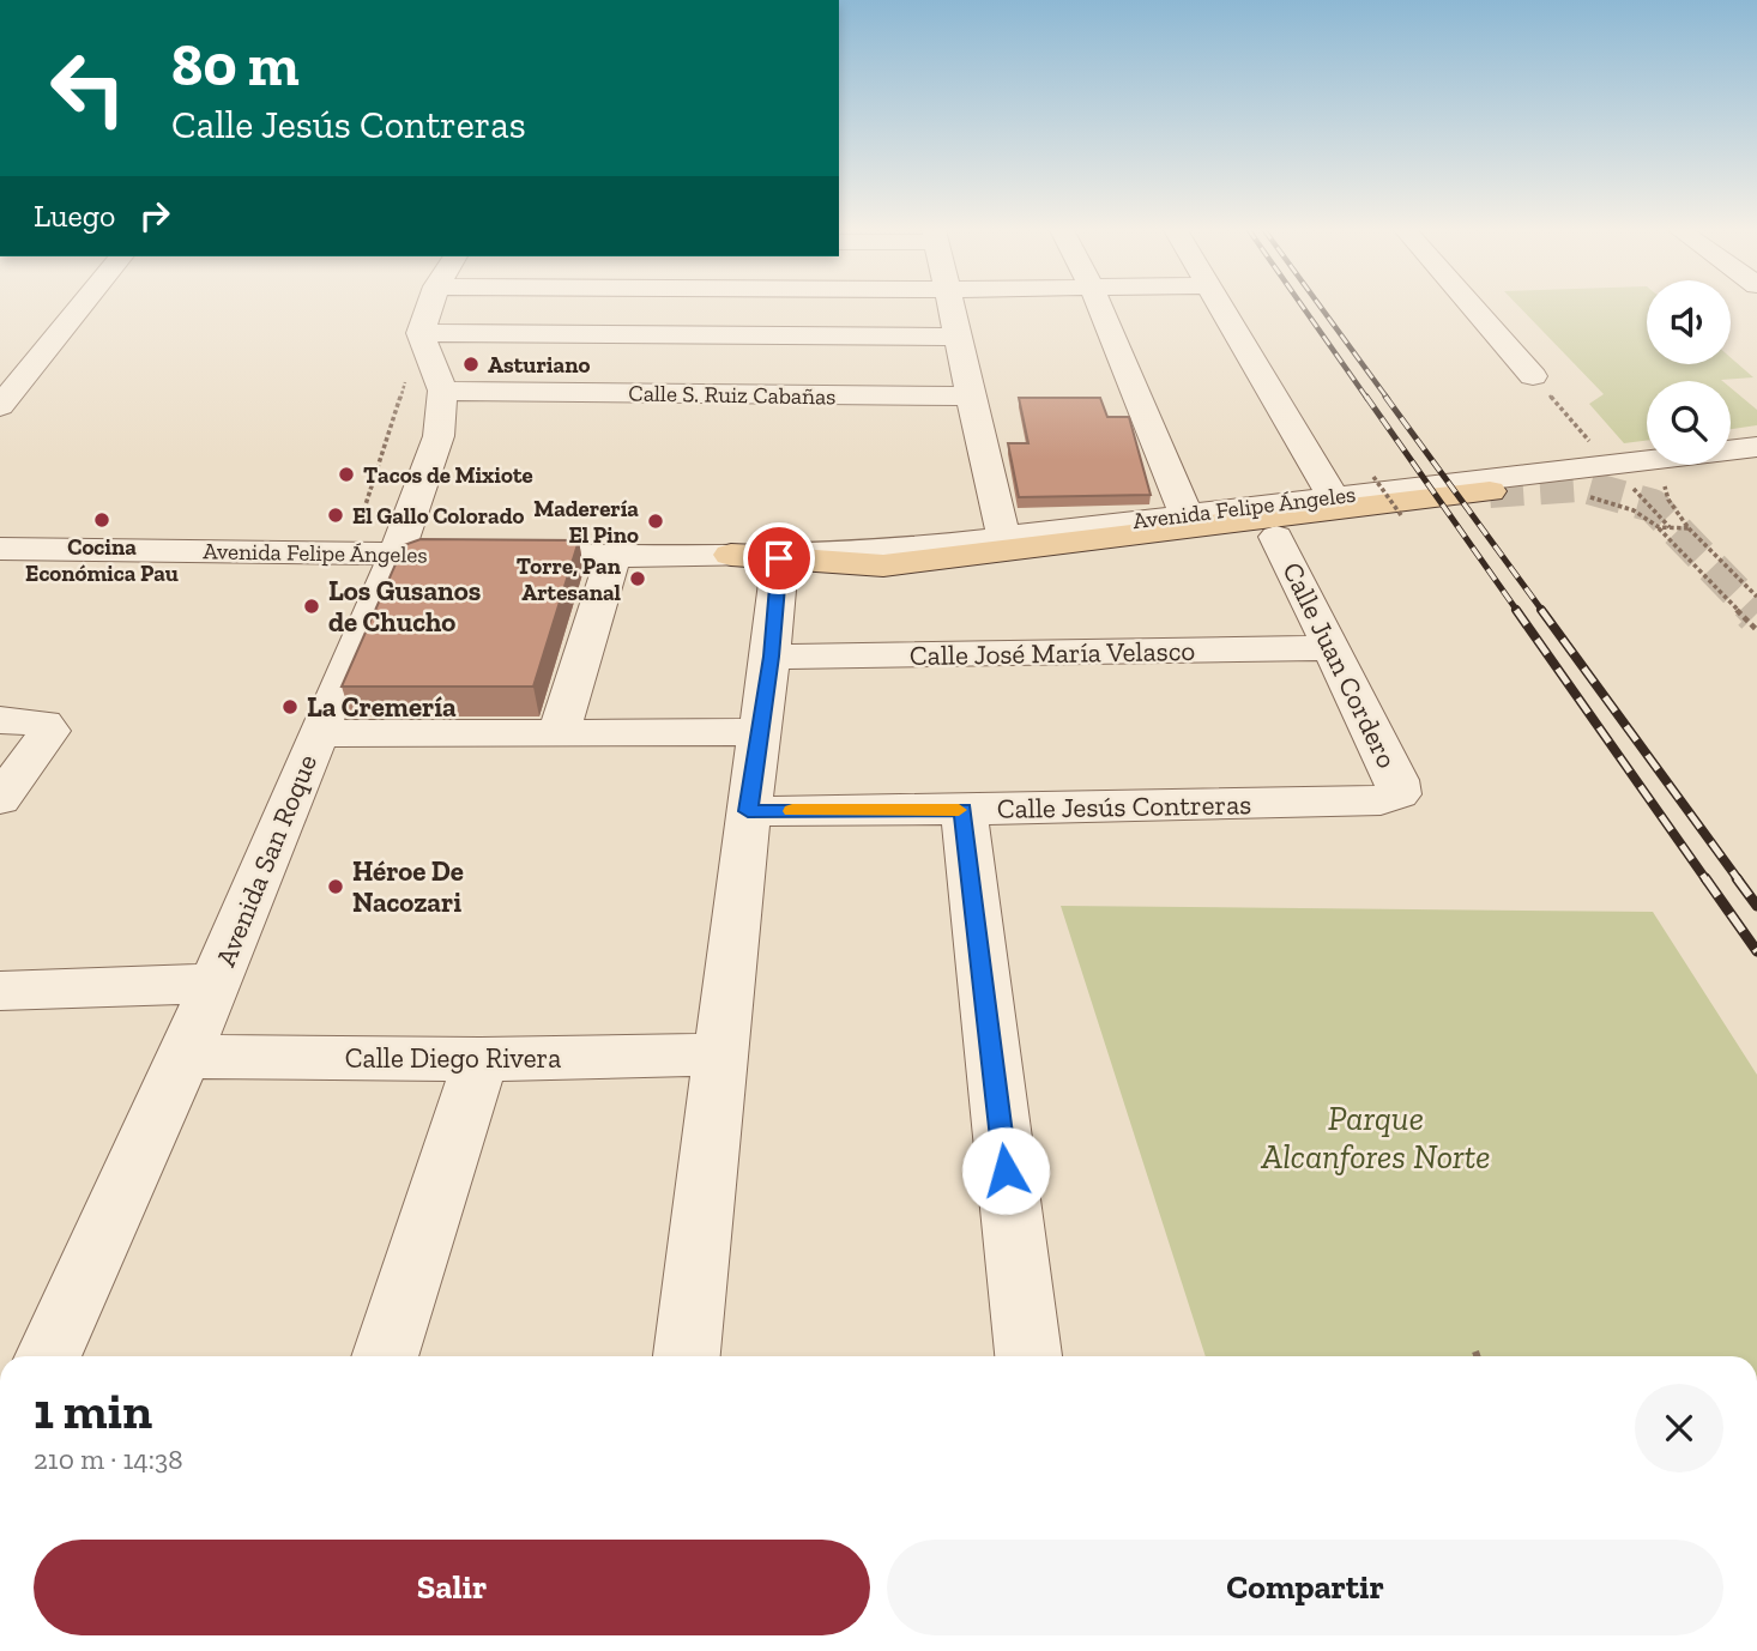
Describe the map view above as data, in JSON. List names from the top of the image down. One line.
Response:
{"streets":{"main road":["Avenida Felipe Ángeles"],"street":["Calle S. Ruiz Cabañas","Calle José María Velasco","Calle Juan Cordero","Calle Jesús Contreras","Avenida San Roque","Calle Diego Rivera"]},"crossings":[["Calle S. Ruiz Cabañas","Avenida San Roque"],["Avenida Felipe Ángeles","Avenida San Roque"],["Calle José María Velasco","Calle Juan Cordero"],["Calle Juan Cordero","Calle Jesús Contreras"],["Avenida San Roque","Calle Diego Rivera"]],"parks":["Parque Alcanfores Norte"],"places":["Asturiano","Tacos de Mixiote","El Gallo Colorado","Cocina Económica Pau","Maderería El Pino","Torre, Pan Artesanal","Los Gusanos de Chucho","La Cremería","Héroe De Nacozari"],"page":{"turn":["80 m","Calle Jesús Contreras"],"then":"Luego","heading":["1 min","210 m · 14:38"],"buttons":["Salir","Compartir"]}}
